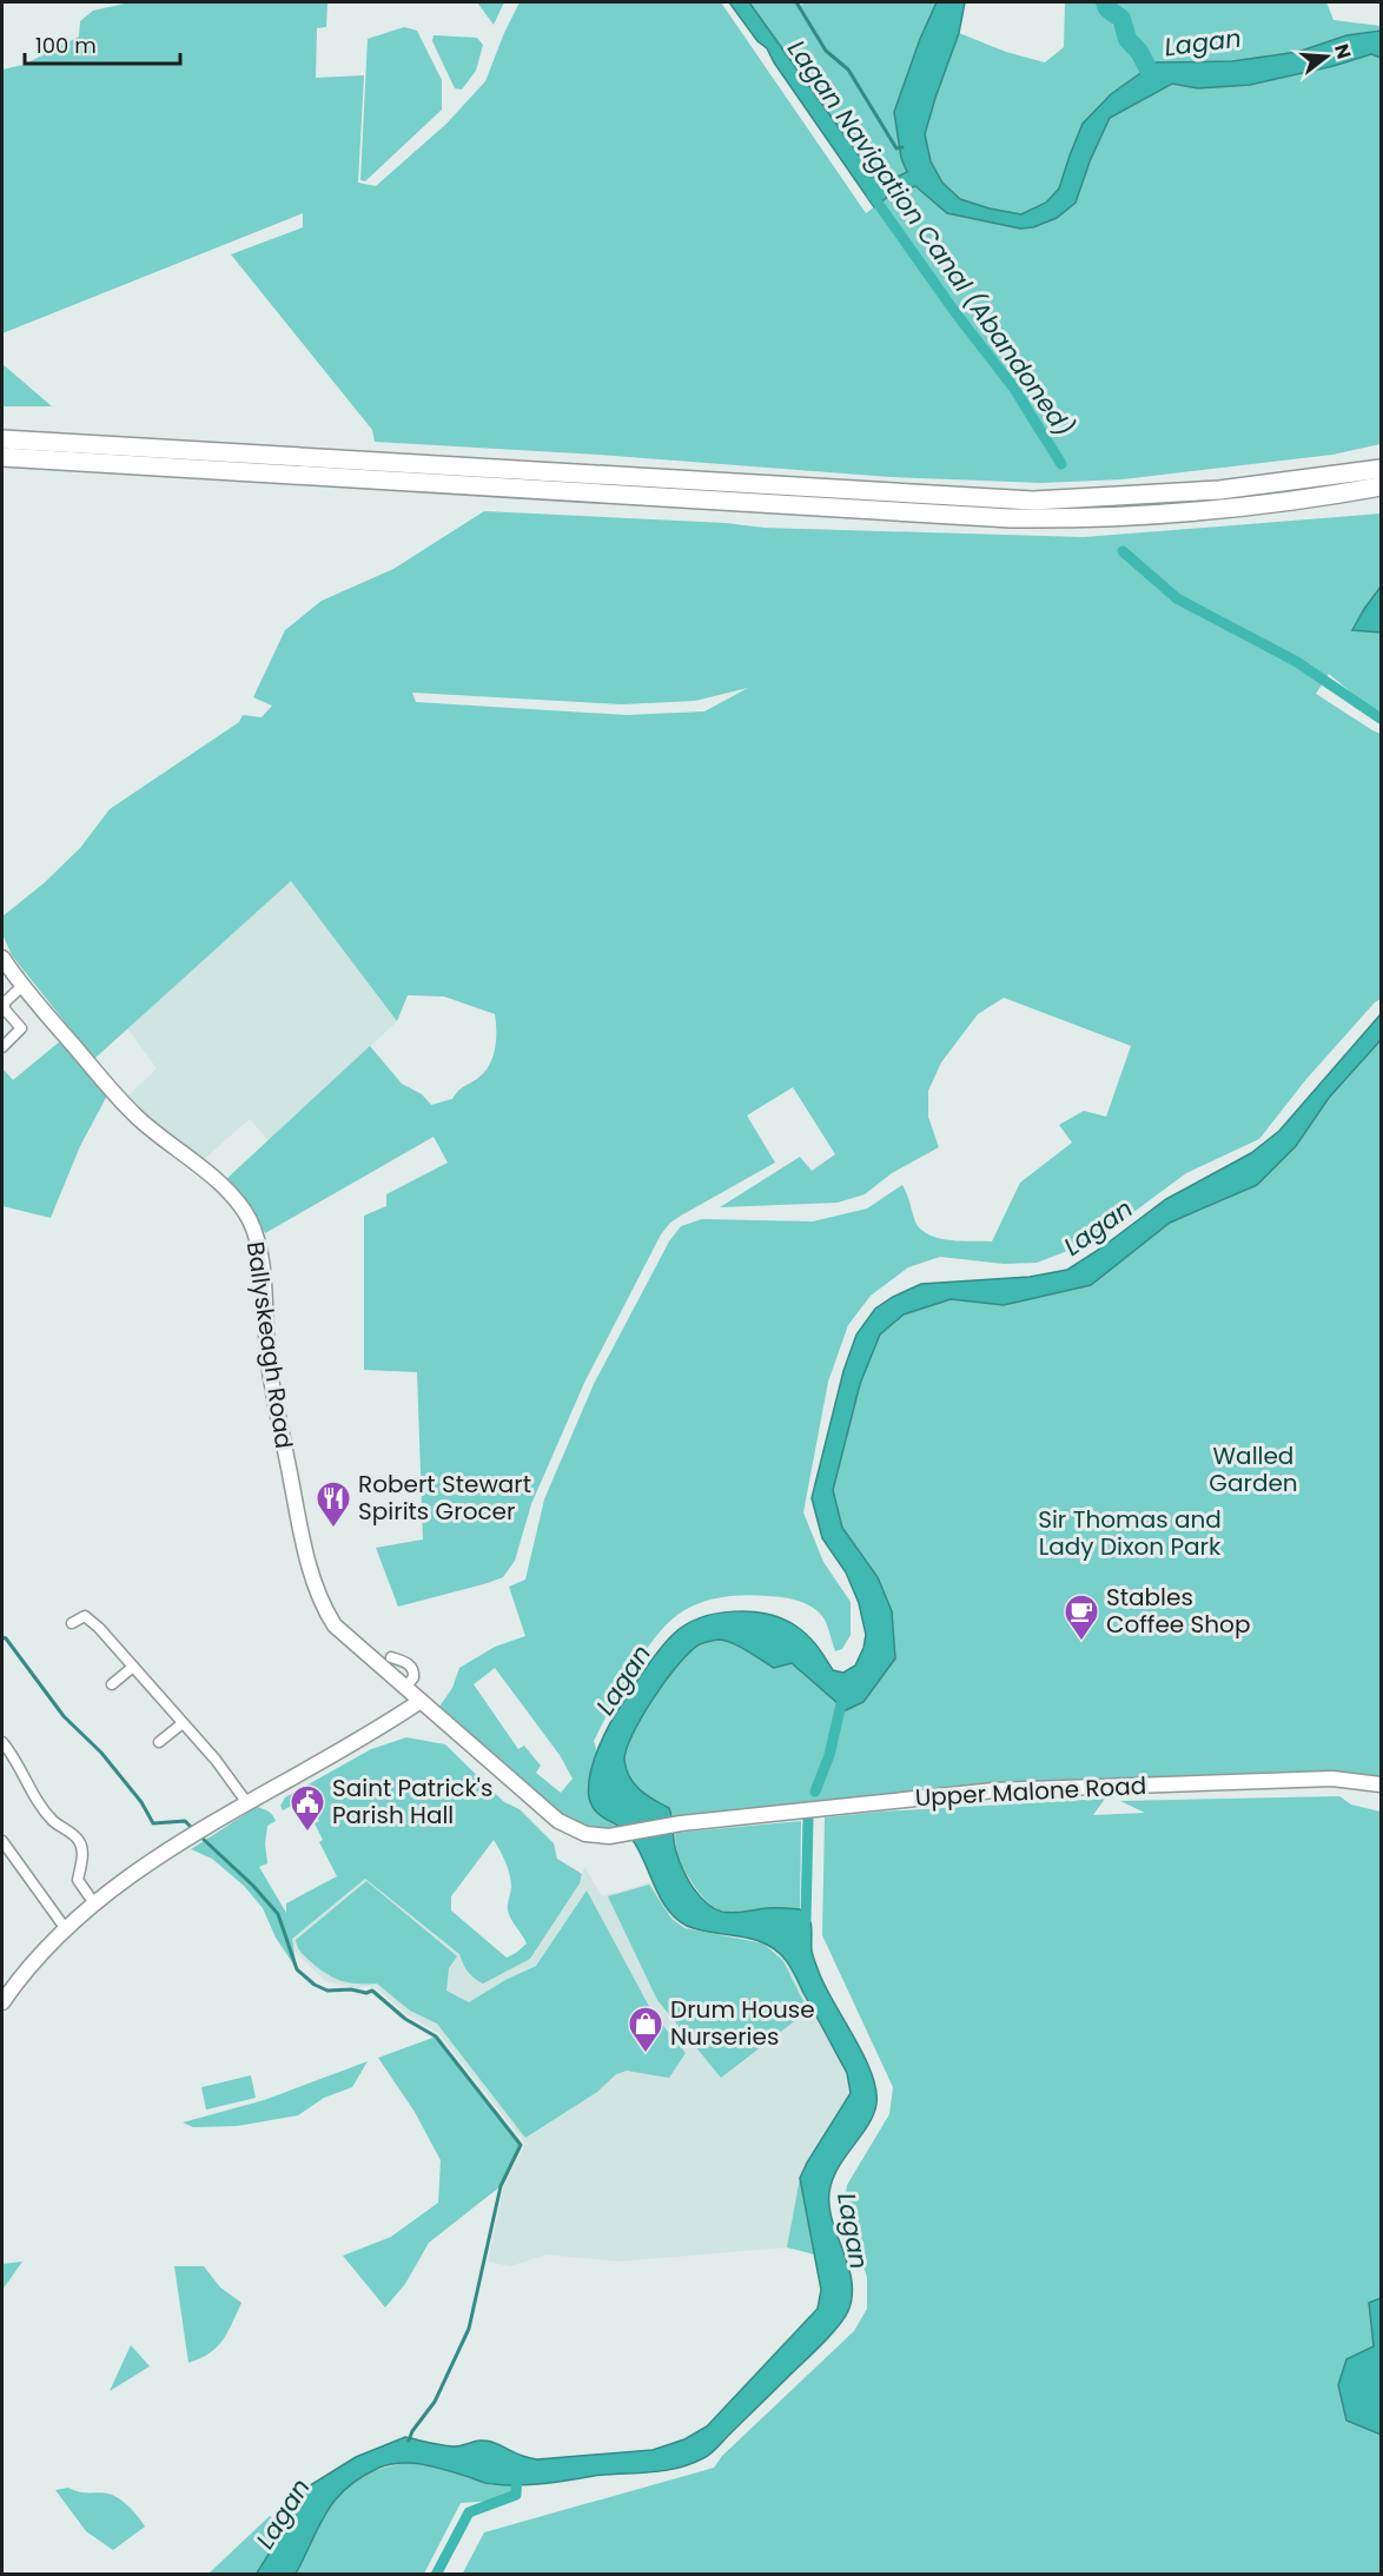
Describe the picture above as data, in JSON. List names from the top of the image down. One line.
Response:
{"streets":{"main road":["Ballyskeagh Road","Upper Malone Road"]},"crossings":[["Ballyskeagh Road","Upper Malone Road"]],"water":["Lagan","Lagan Navigation Canal (Abandoned)"],"parks":["Walled Garden","Sir Thomas and Lady Dixon Park"],"places":{"restaurant":["Robert Stewart Spirits Grocer"],"cafe":["Stables Coffee Shop"],"public building":["Saint Patrick's Parish Hall"],"shop":["Drum House Nurseries"]},"scale_bar":"100 m","north":"right"}
